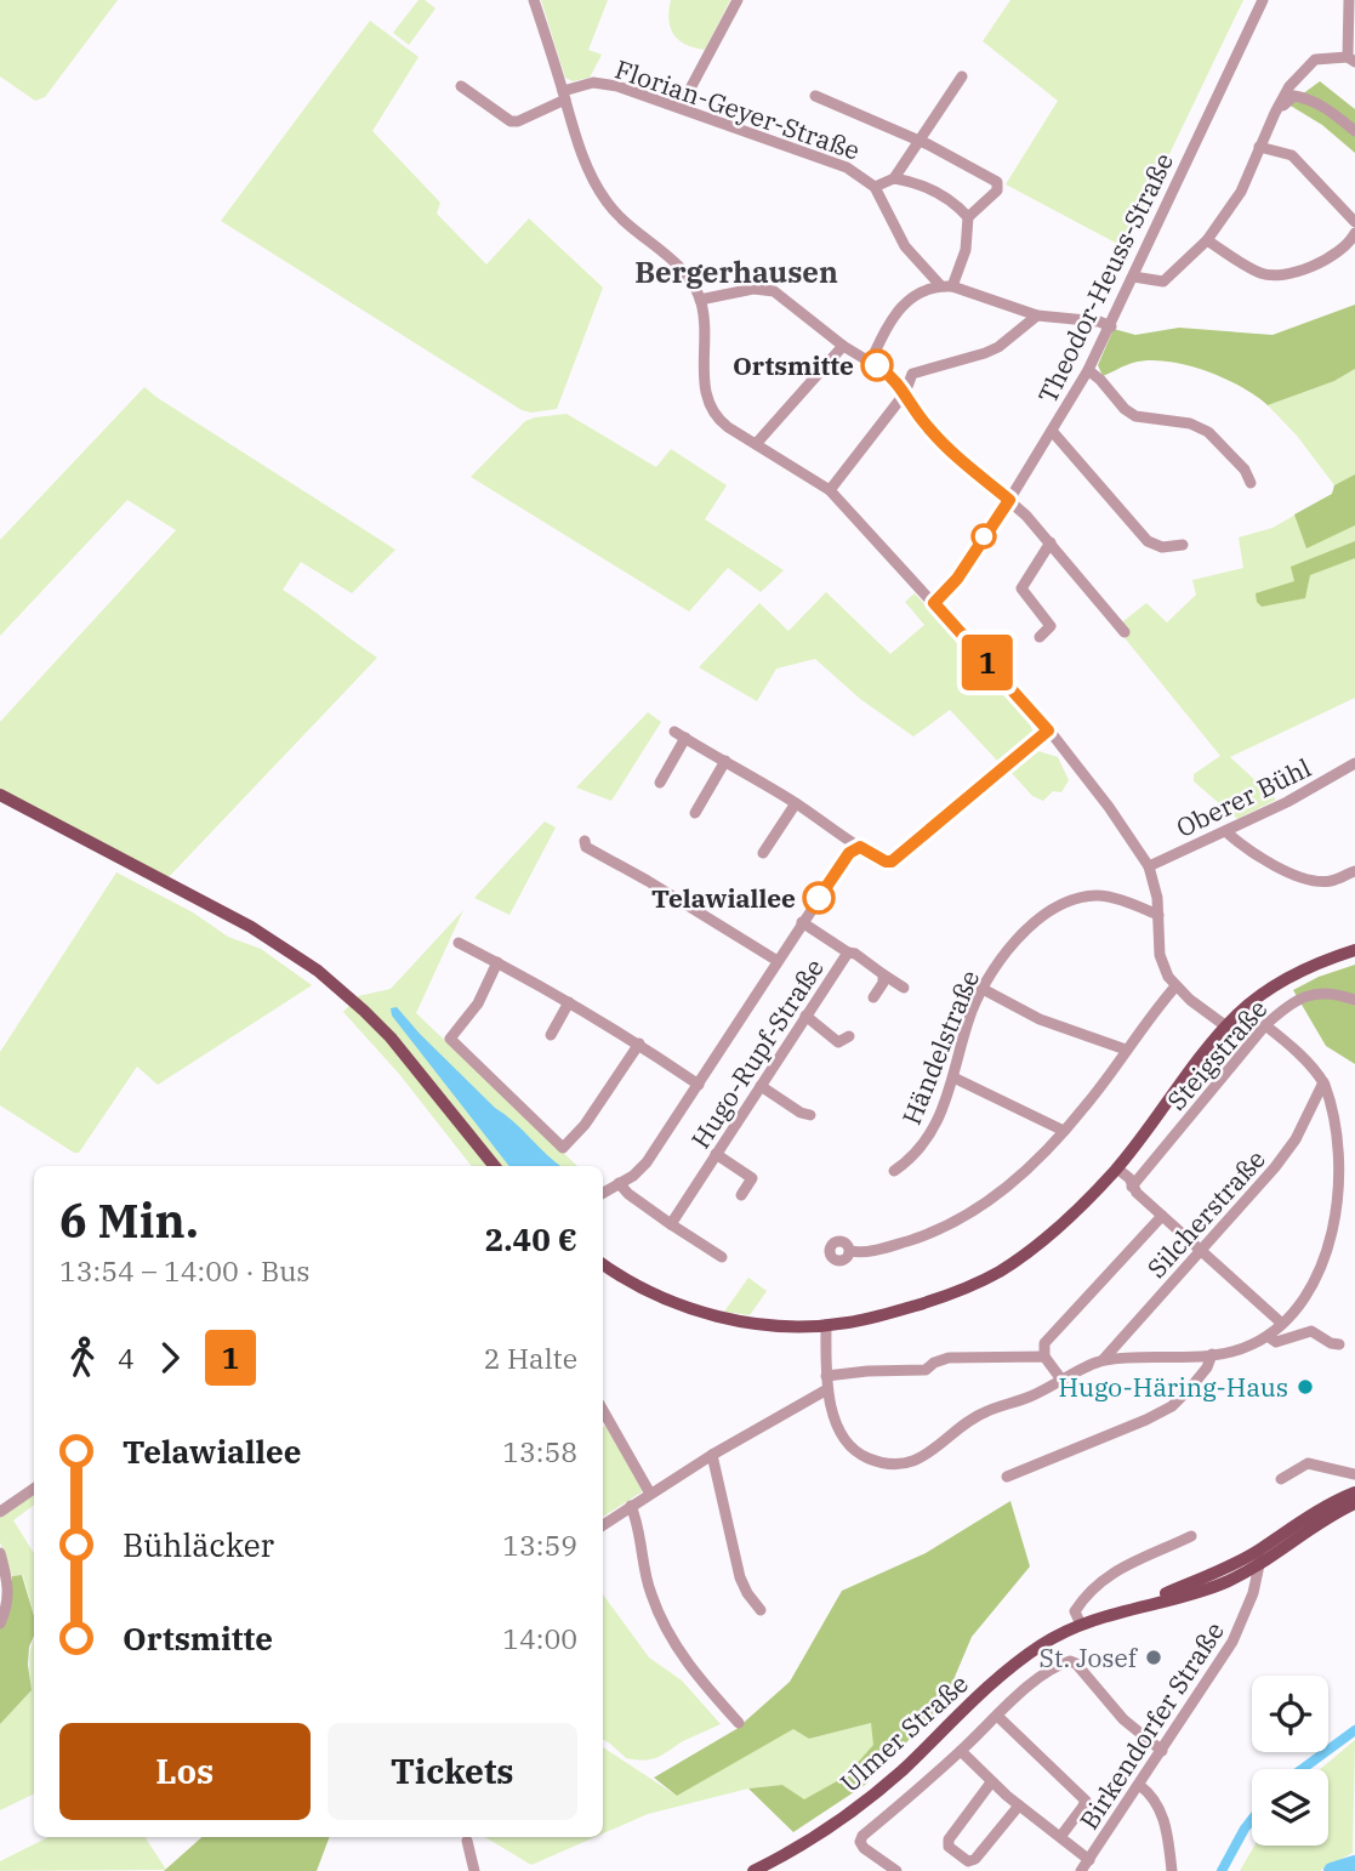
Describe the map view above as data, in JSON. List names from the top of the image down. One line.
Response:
{"streets":{"main road":["Ulmer Straße"],"street":["Florian-Geyer-Straße","Theodor-Heuss-Straße","Oberer Bühl","Händelstraße","Hugo-Rupf-Straße","Steigstraße","Silcherstraße","Birkendorfer Straße"]},"crossings":[["Birkendorfer Straße","Ulmer Straße"]],"districts":["Bergerhausen"],"places":["Ortsmitte","Telawiallee","Hugo-Häring-Haus","St. Josef"],"lines":["bus line 1"],"page":{"on_map":"1","heading":["6 Min.","13:54 – 14:00 · Bus","2.40 €"],"legs":["4","1","2 Halte"],"list":[{"name":"Telawiallee","value":"13:58"},{"name":"Bühläcker","value":"13:59"},{"name":"Ortsmitte","value":"14:00"}],"buttons":["Los","Tickets"]}}
